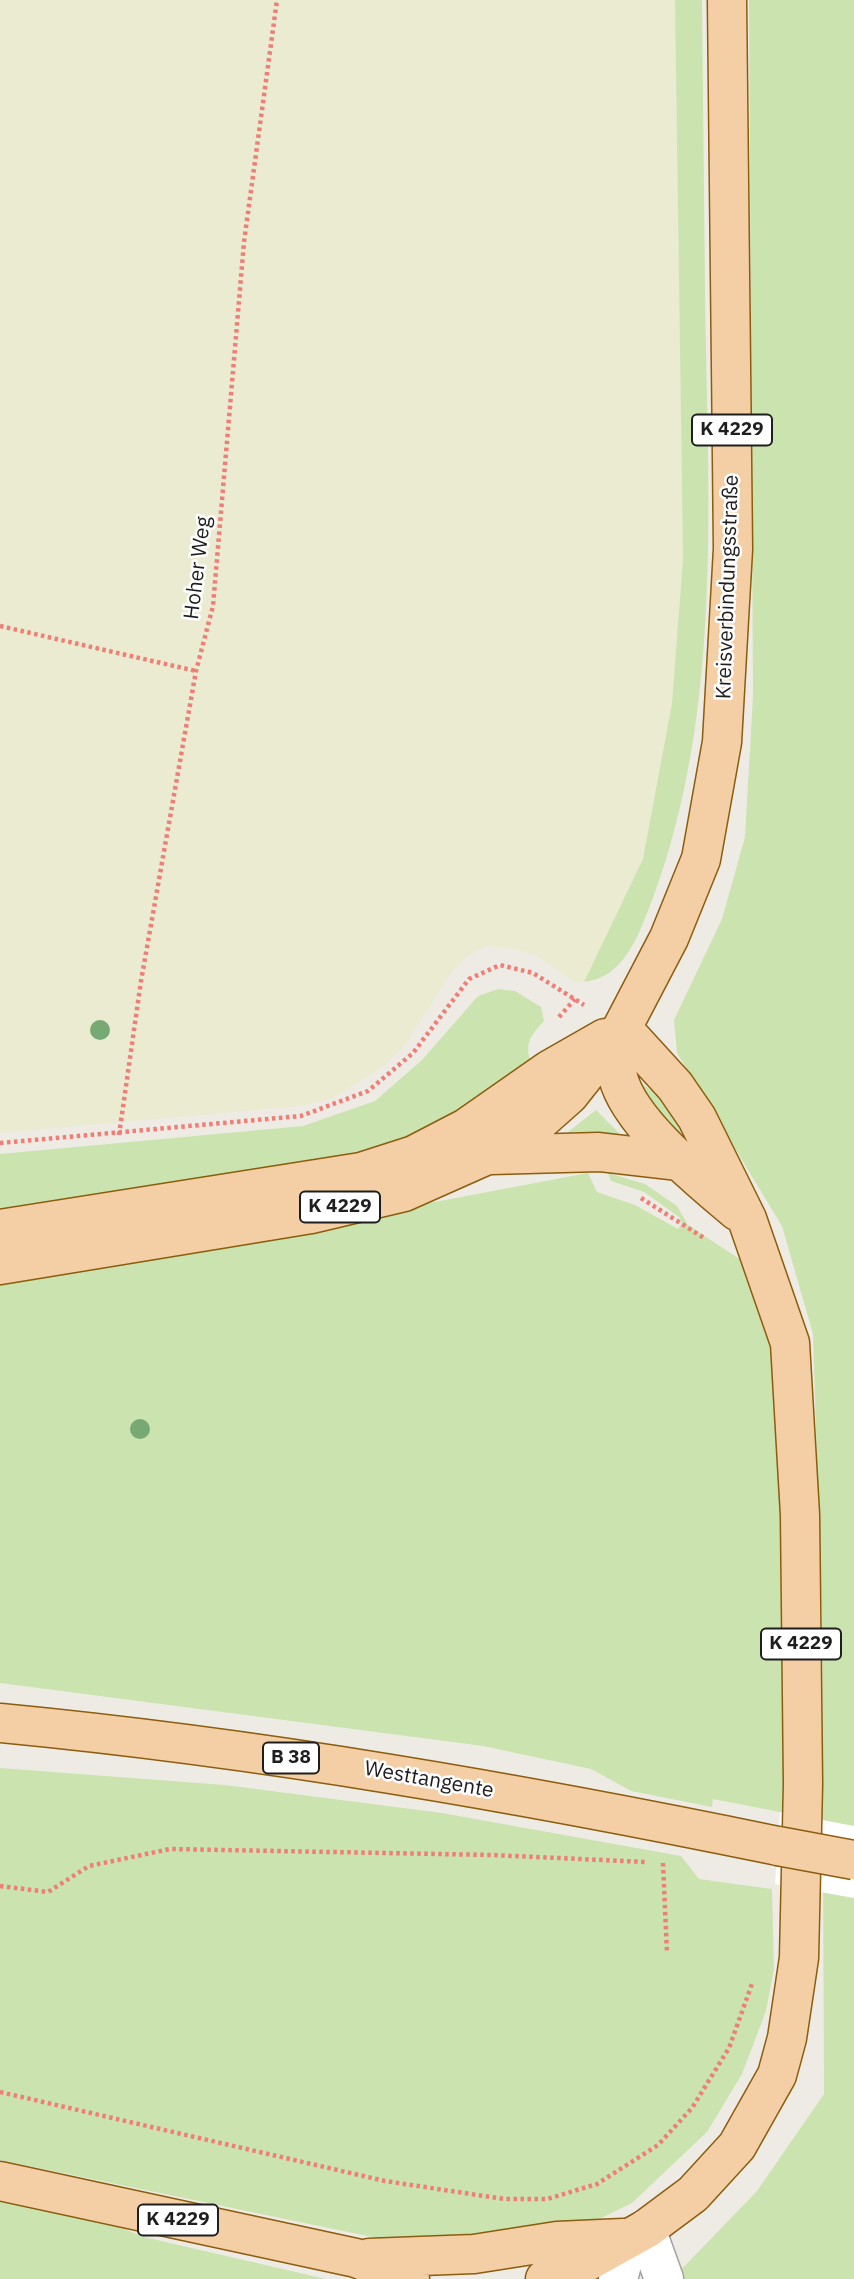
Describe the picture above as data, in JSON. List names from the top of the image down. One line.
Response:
{"streets":{"main road":["K 4229","Kreisverbindungsstraße","B 38","Westtangente"],"path":["Hoher Weg"]},"crossings":[["K 4229","Kreisverbindungsstraße"]]}
